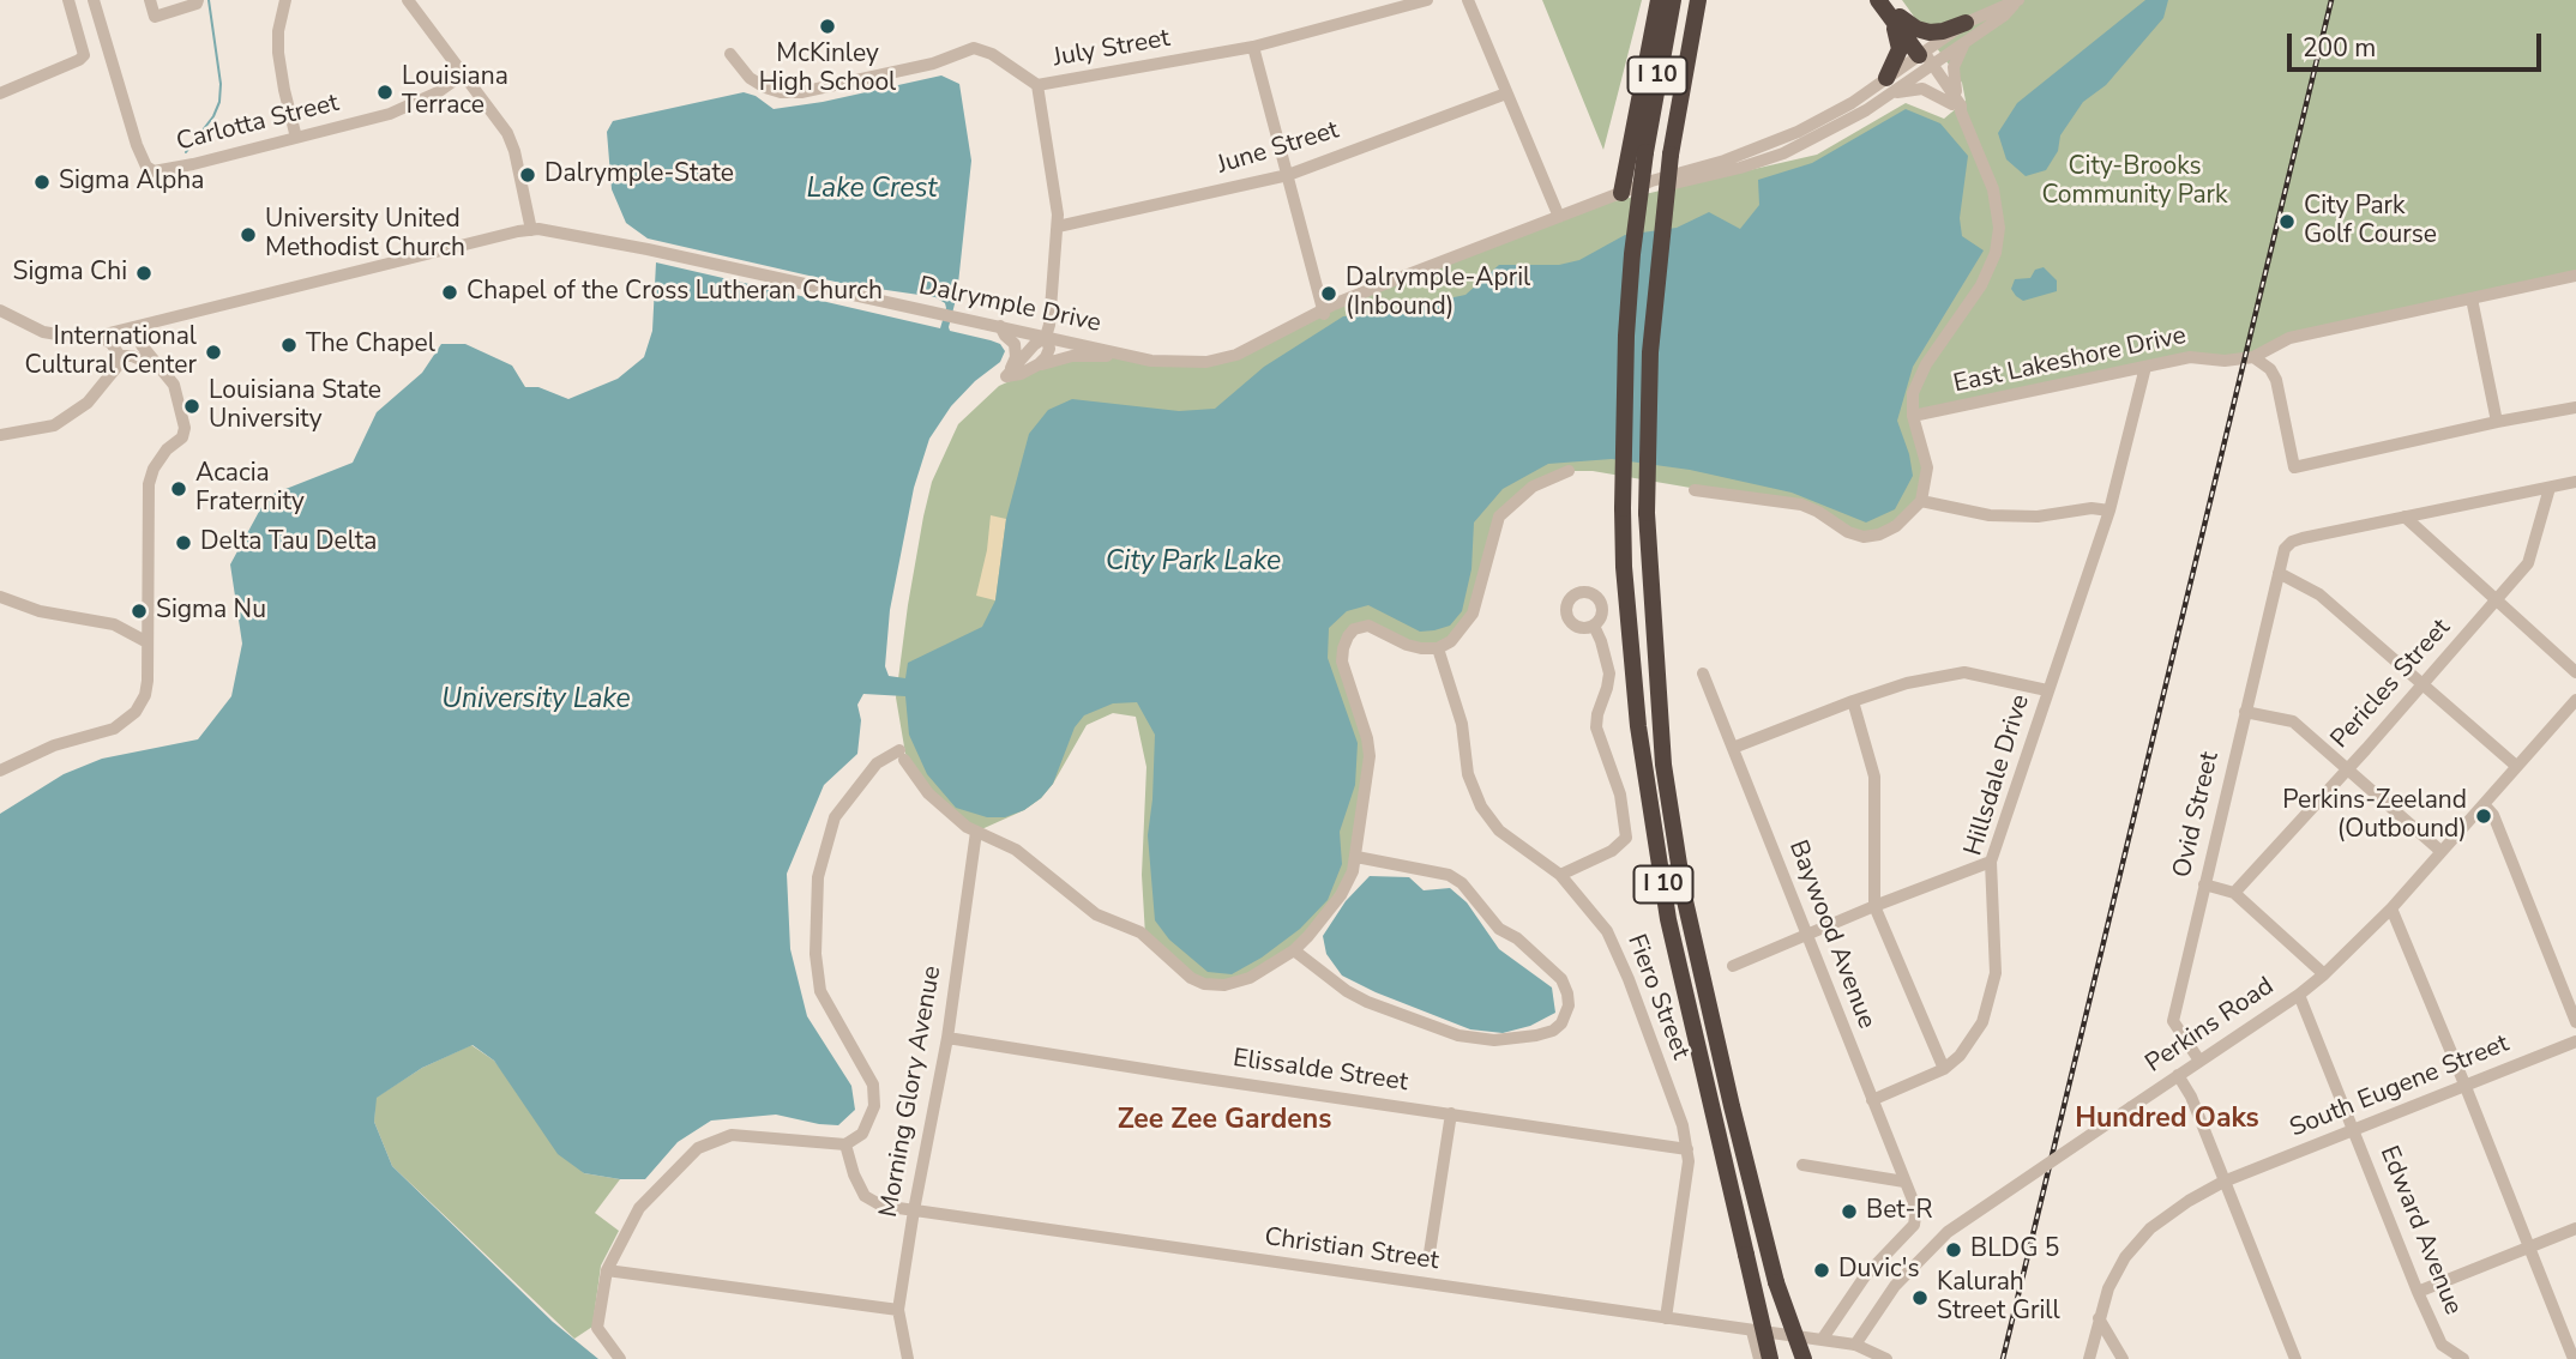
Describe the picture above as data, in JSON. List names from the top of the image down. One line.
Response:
{"streets":{"highway":["I 10"],"street":["July Street","Carlotta Street","June Street","Dalrymple Drive","East Lakeshore Drive","Pericles Street","Hillsdale Drive","Ovid Street","Baywood Avenue","Fiero Street","Perkins Road","Elissalde Street","South Eugene Street","Morning Glory Avenue","Edward Avenue","Christian Street"]},"crossings":[["Dalrymple Drive","East Lakeshore Drive"],["East Lakeshore Drive","Hillsdale Drive"],["Hillsdale Drive","Baywood Avenue"],["Ovid Street","Perkins Road"],["Baywood Avenue","Christian Street"],["Fiero Street","Elissalde Street"],["Fiero Street","Christian Street"],["Perkins Road","Edward Avenue"],["Perkins Road","Christian Street"],["Elissalde Street","Morning Glory Avenue"],["South Eugene Street","Edward Avenue"],["Morning Glory Avenue","Christian Street"]],"districts":["Hundred Oaks","Zee Zee Gardens"],"water":["Lake Crest","City Park Lake","University Lake"],"parks":["City-Brooks Community Park"],"places":["McKinley High School","Louisiana Terrace","Dalrymple-State","Sigma Alpha","City Park Golf Course","University United Methodist Church","Sigma Chi","Chapel of the Cross Lutheran Church","Dalrymple-April (Inbound)","The Chapel","International Cultural Center","Louisiana State University","Acacia Fraternity","Delta Tau Delta","Sigma Nu","Perkins-Zeeland (Outbound)","Bet-R","BLDG 5","Duvic's","Kalurah Street Grill"],"scale_bar":"200 m"}
